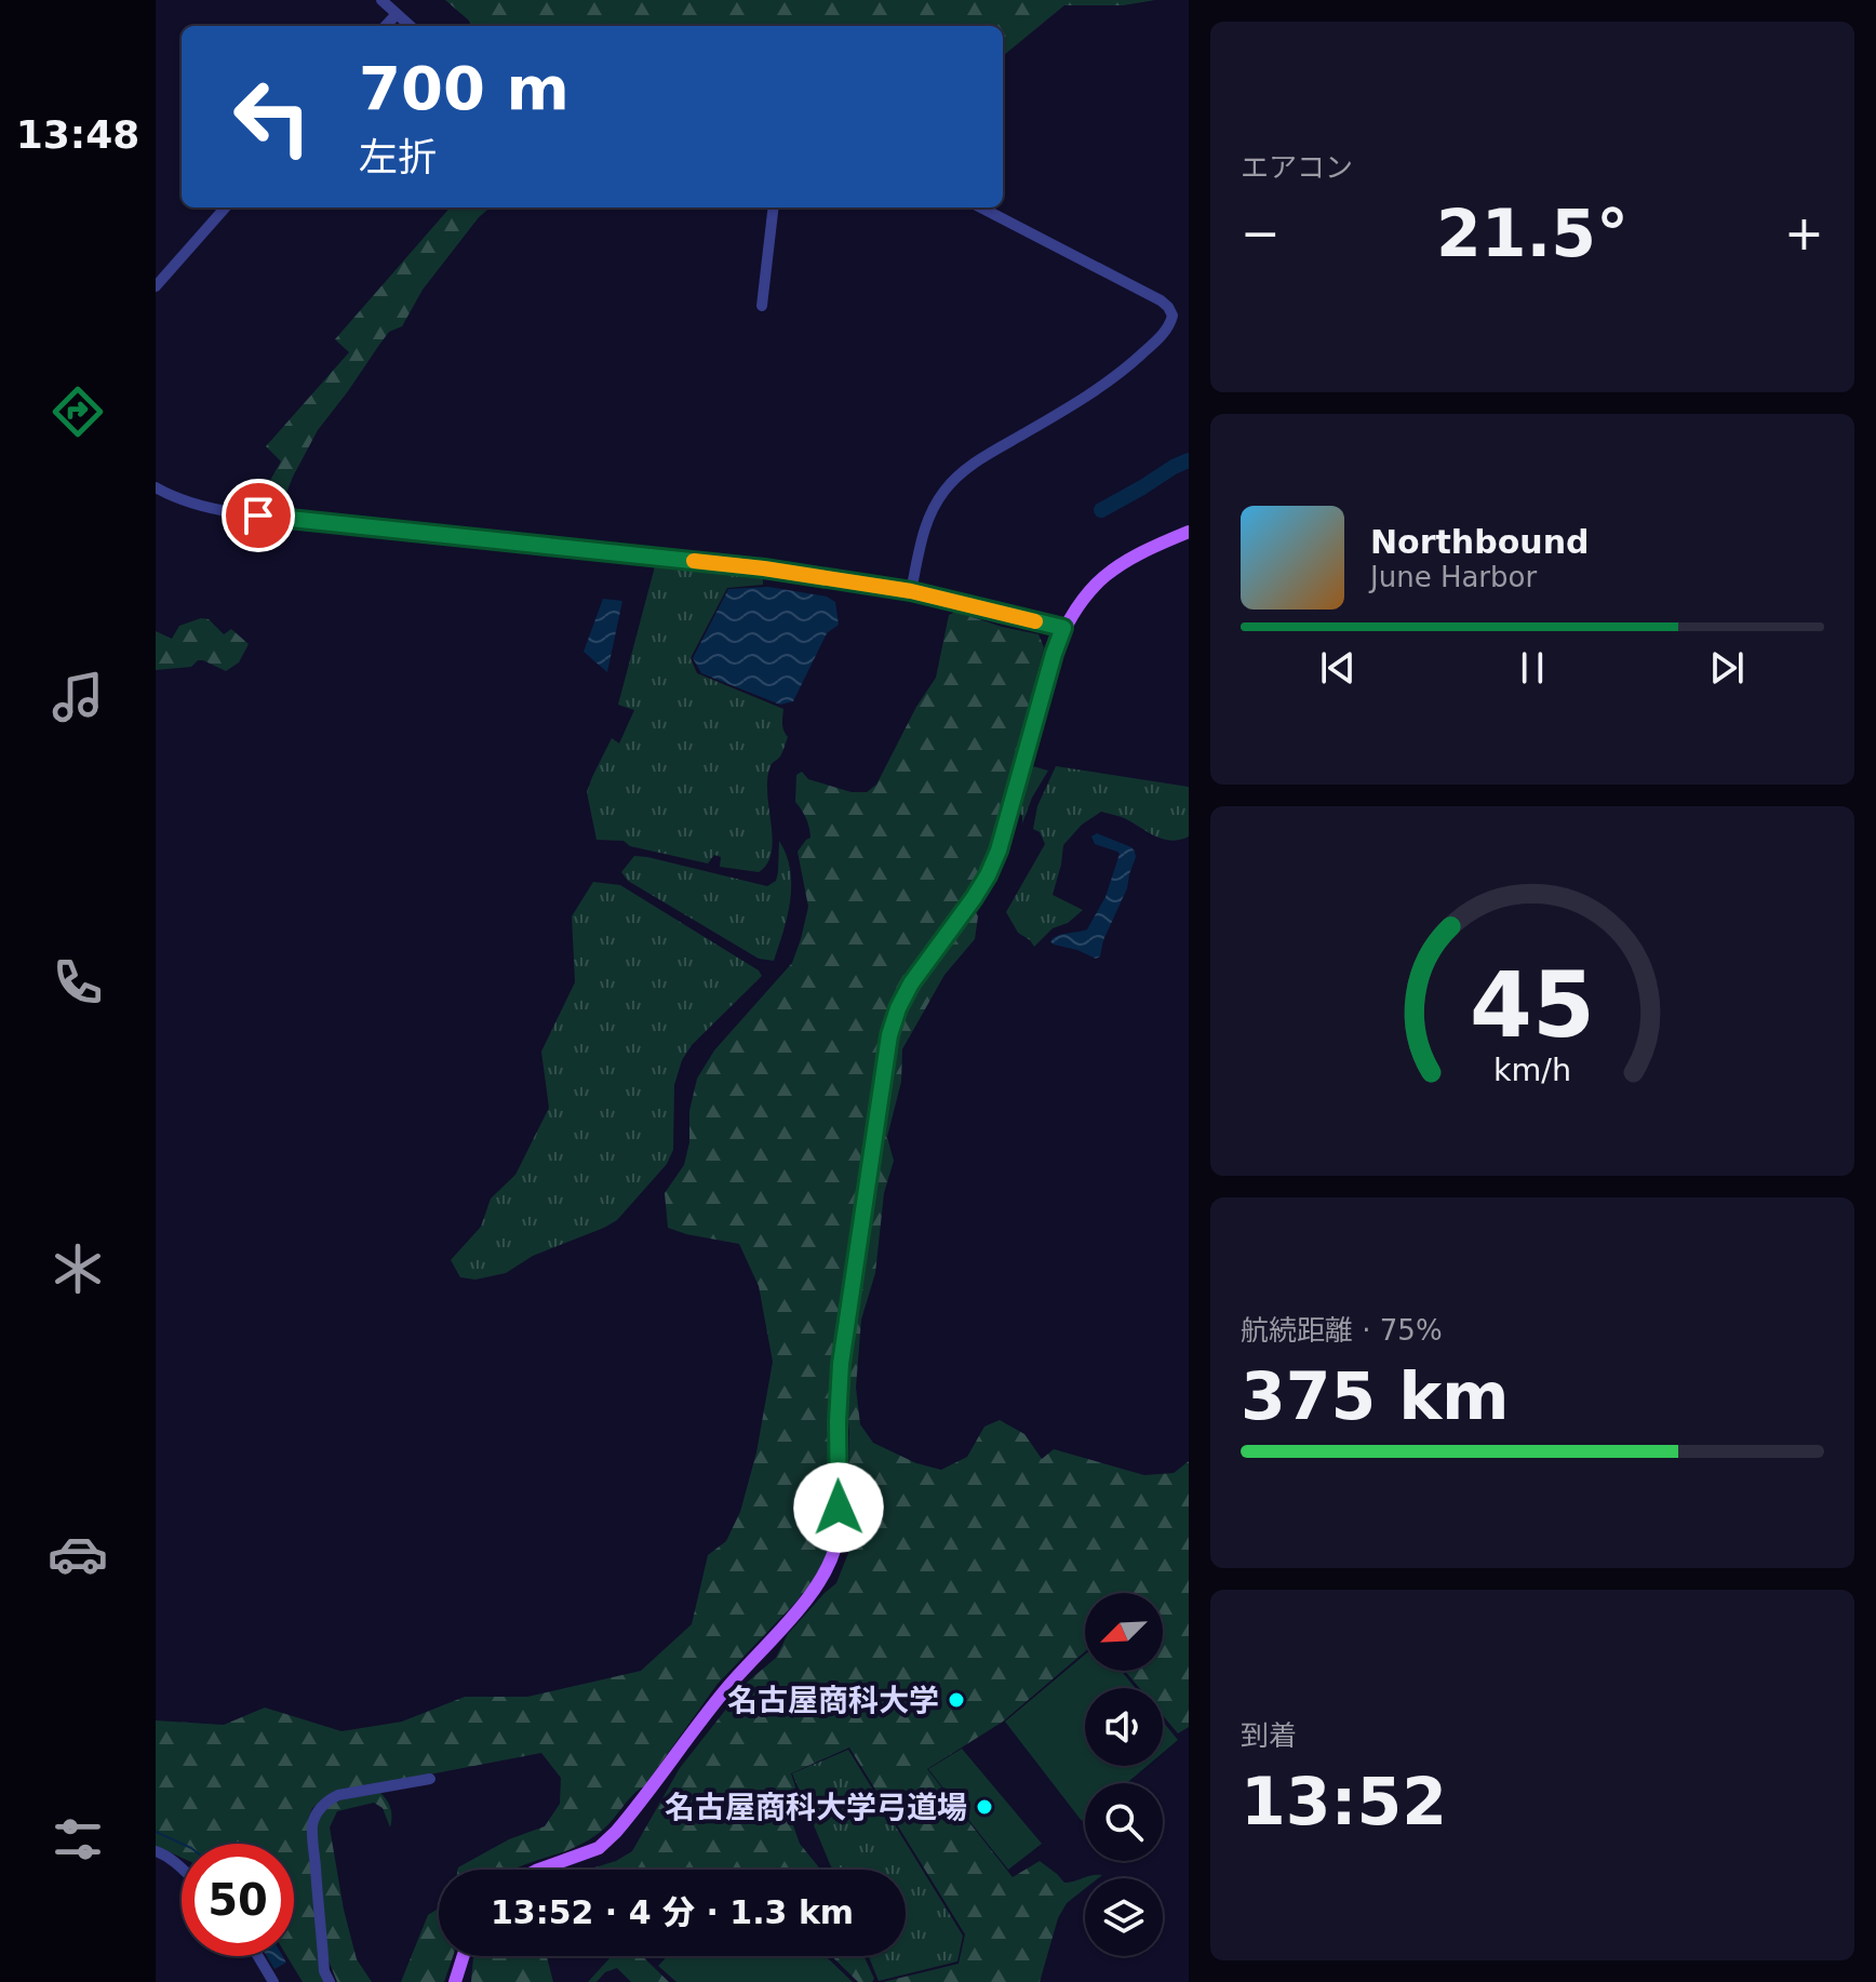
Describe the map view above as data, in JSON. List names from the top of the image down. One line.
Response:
{"places":["名古屋商科大学","名古屋商科大学弓道場"],"north":"bottom left","page":{"tabs":"13:48","tile":["エアコン",["航続距離 · 75%","375 km"],["到着","13:52"]],"turn":["700 m","左折"],"heat":["−","21.5°","+"],"song":["Northbound","June Harbor"],"limit":"50","trip":"13:52 · 4 分 · 1.3 km","gauge":["45","km/h"]}}
